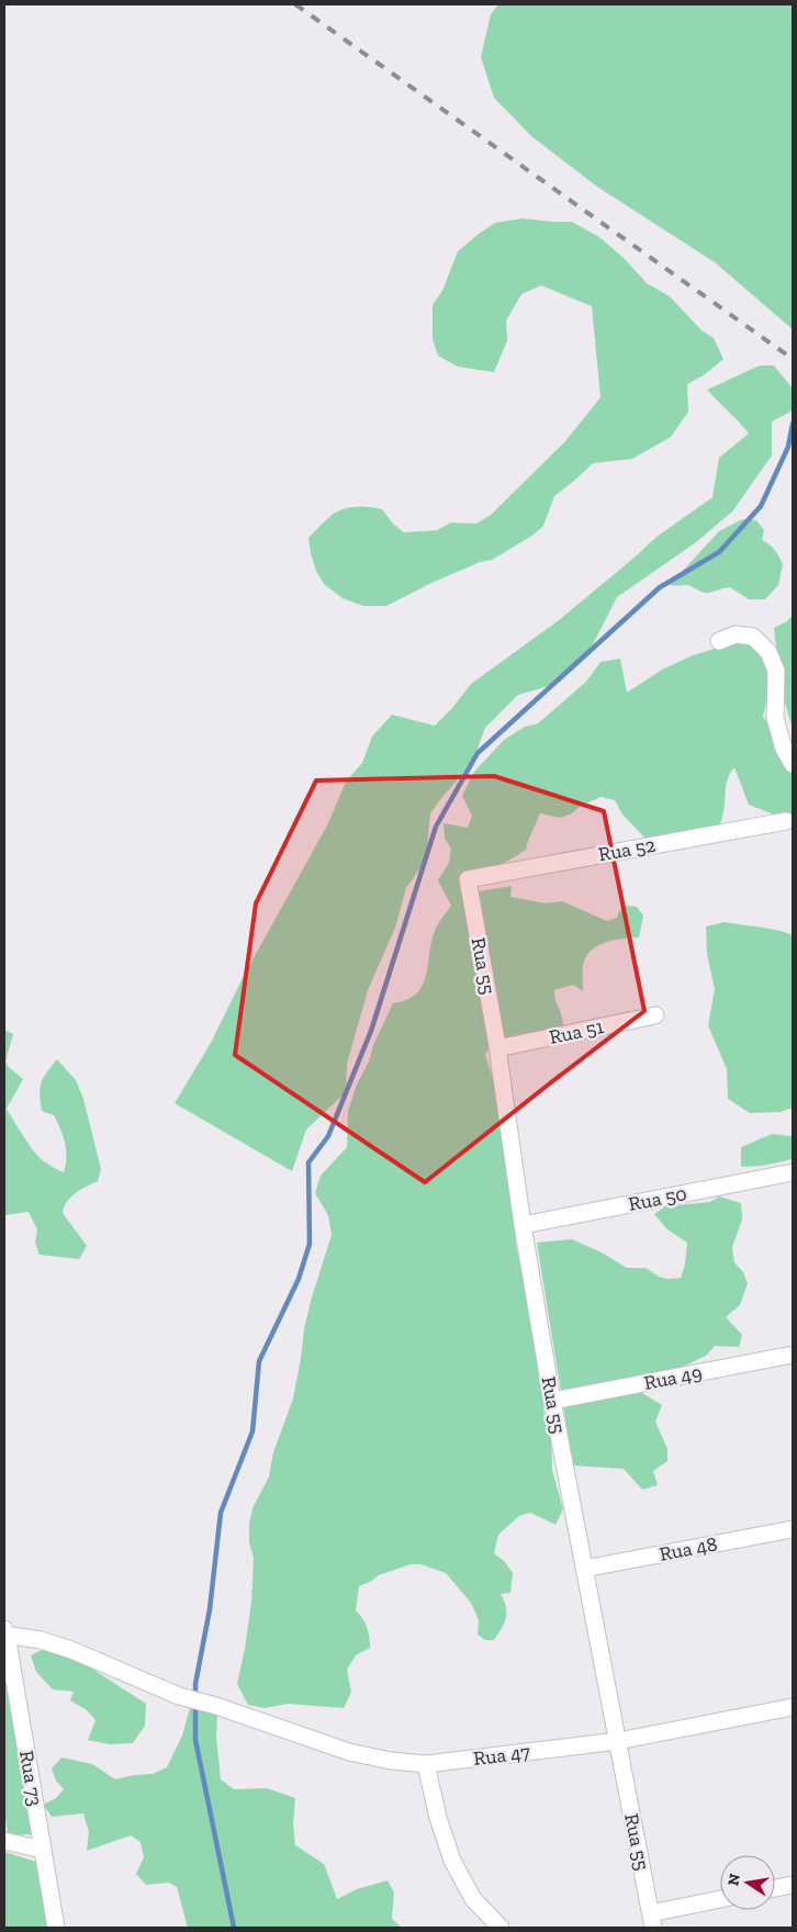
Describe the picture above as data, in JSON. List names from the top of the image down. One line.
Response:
{"streets":{"street":["Rua 52","Rua 55","Rua 51","Rua 50","Rua 49","Rua 48","Rua 47","Rua 73"]},"crossings":[["Rua 52","Rua 55"],["Rua 55","Rua 51"],["Rua 55","Rua 50"],["Rua 55","Rua 49"],["Rua 55","Rua 48"],["Rua 55","Rua 47"],["Rua 47","Rua 73"]],"north":"left"}
